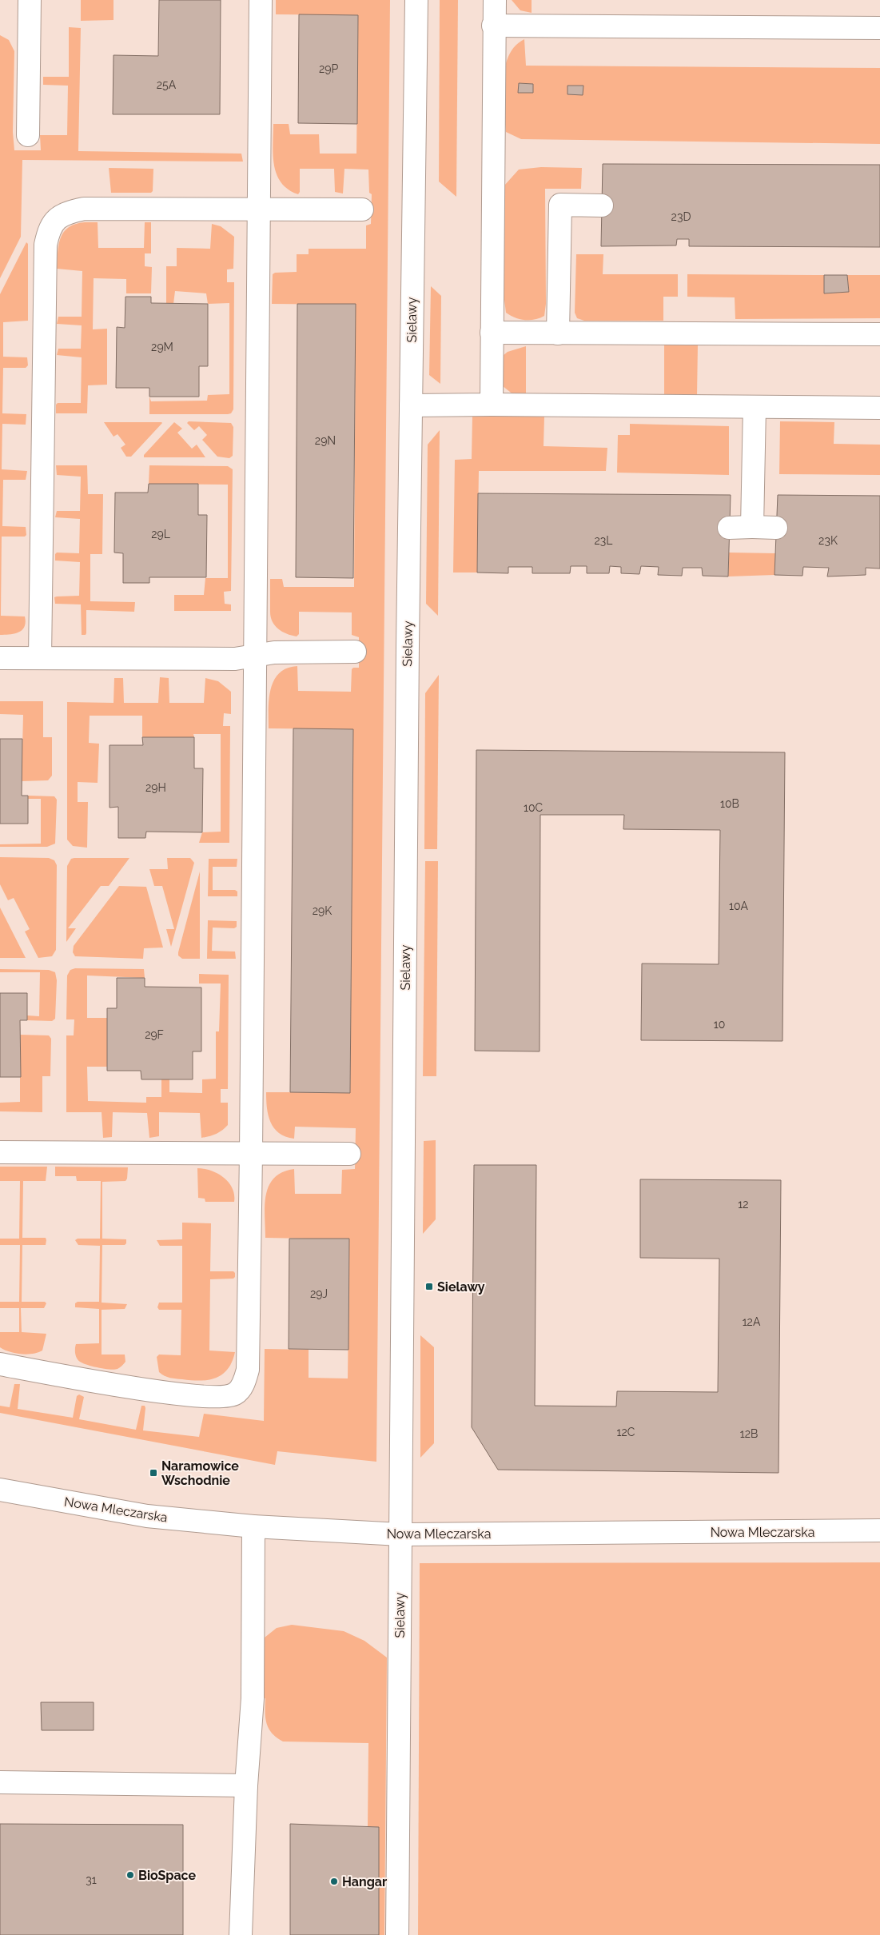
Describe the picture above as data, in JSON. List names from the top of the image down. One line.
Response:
{"streets":{"street":["Sielawy","Nowa Mleczarska"]},"crossings":[["Sielawy","Nowa Mleczarska"]],"places":{"transit":["Sielawy","Naramowice Wschodnie"],"other":["BioSpace","Hangar"]},"house_numbers":["29P","25A","23D","29M","29N","29L","23L","23K","29H","10B","10C","10A","29K","10","29F","12","29J","12A","12C","12B","31"]}
